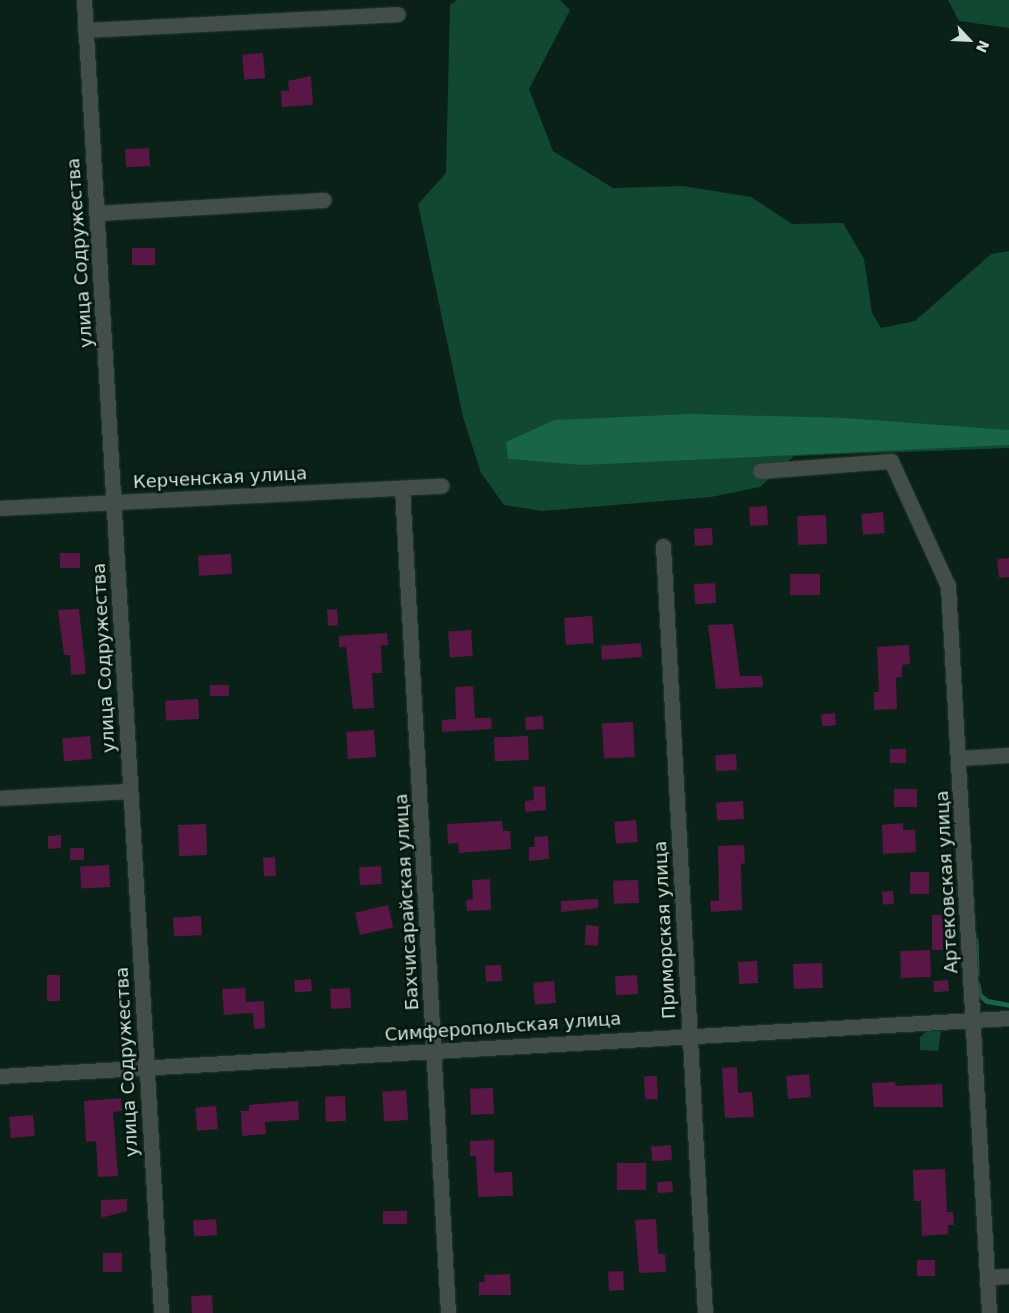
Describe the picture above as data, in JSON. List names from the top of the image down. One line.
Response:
{"streets":{"street":["улица Содружества","Керченская улица","Артековская улица","Бахчисарайская улица","Приморская улица","Симферопольская улица"]},"crossings":[["улица Содружества","Керченская улица"],["улица Содружества","Симферопольская улица"],["Керченская улица","Бахчисарайская улица"],["Артековская улица","Симферопольская улица"],["Бахчисарайская улица","Симферопольская улица"],["Приморская улица","Симферопольская улица"]],"north":"bottom right"}
